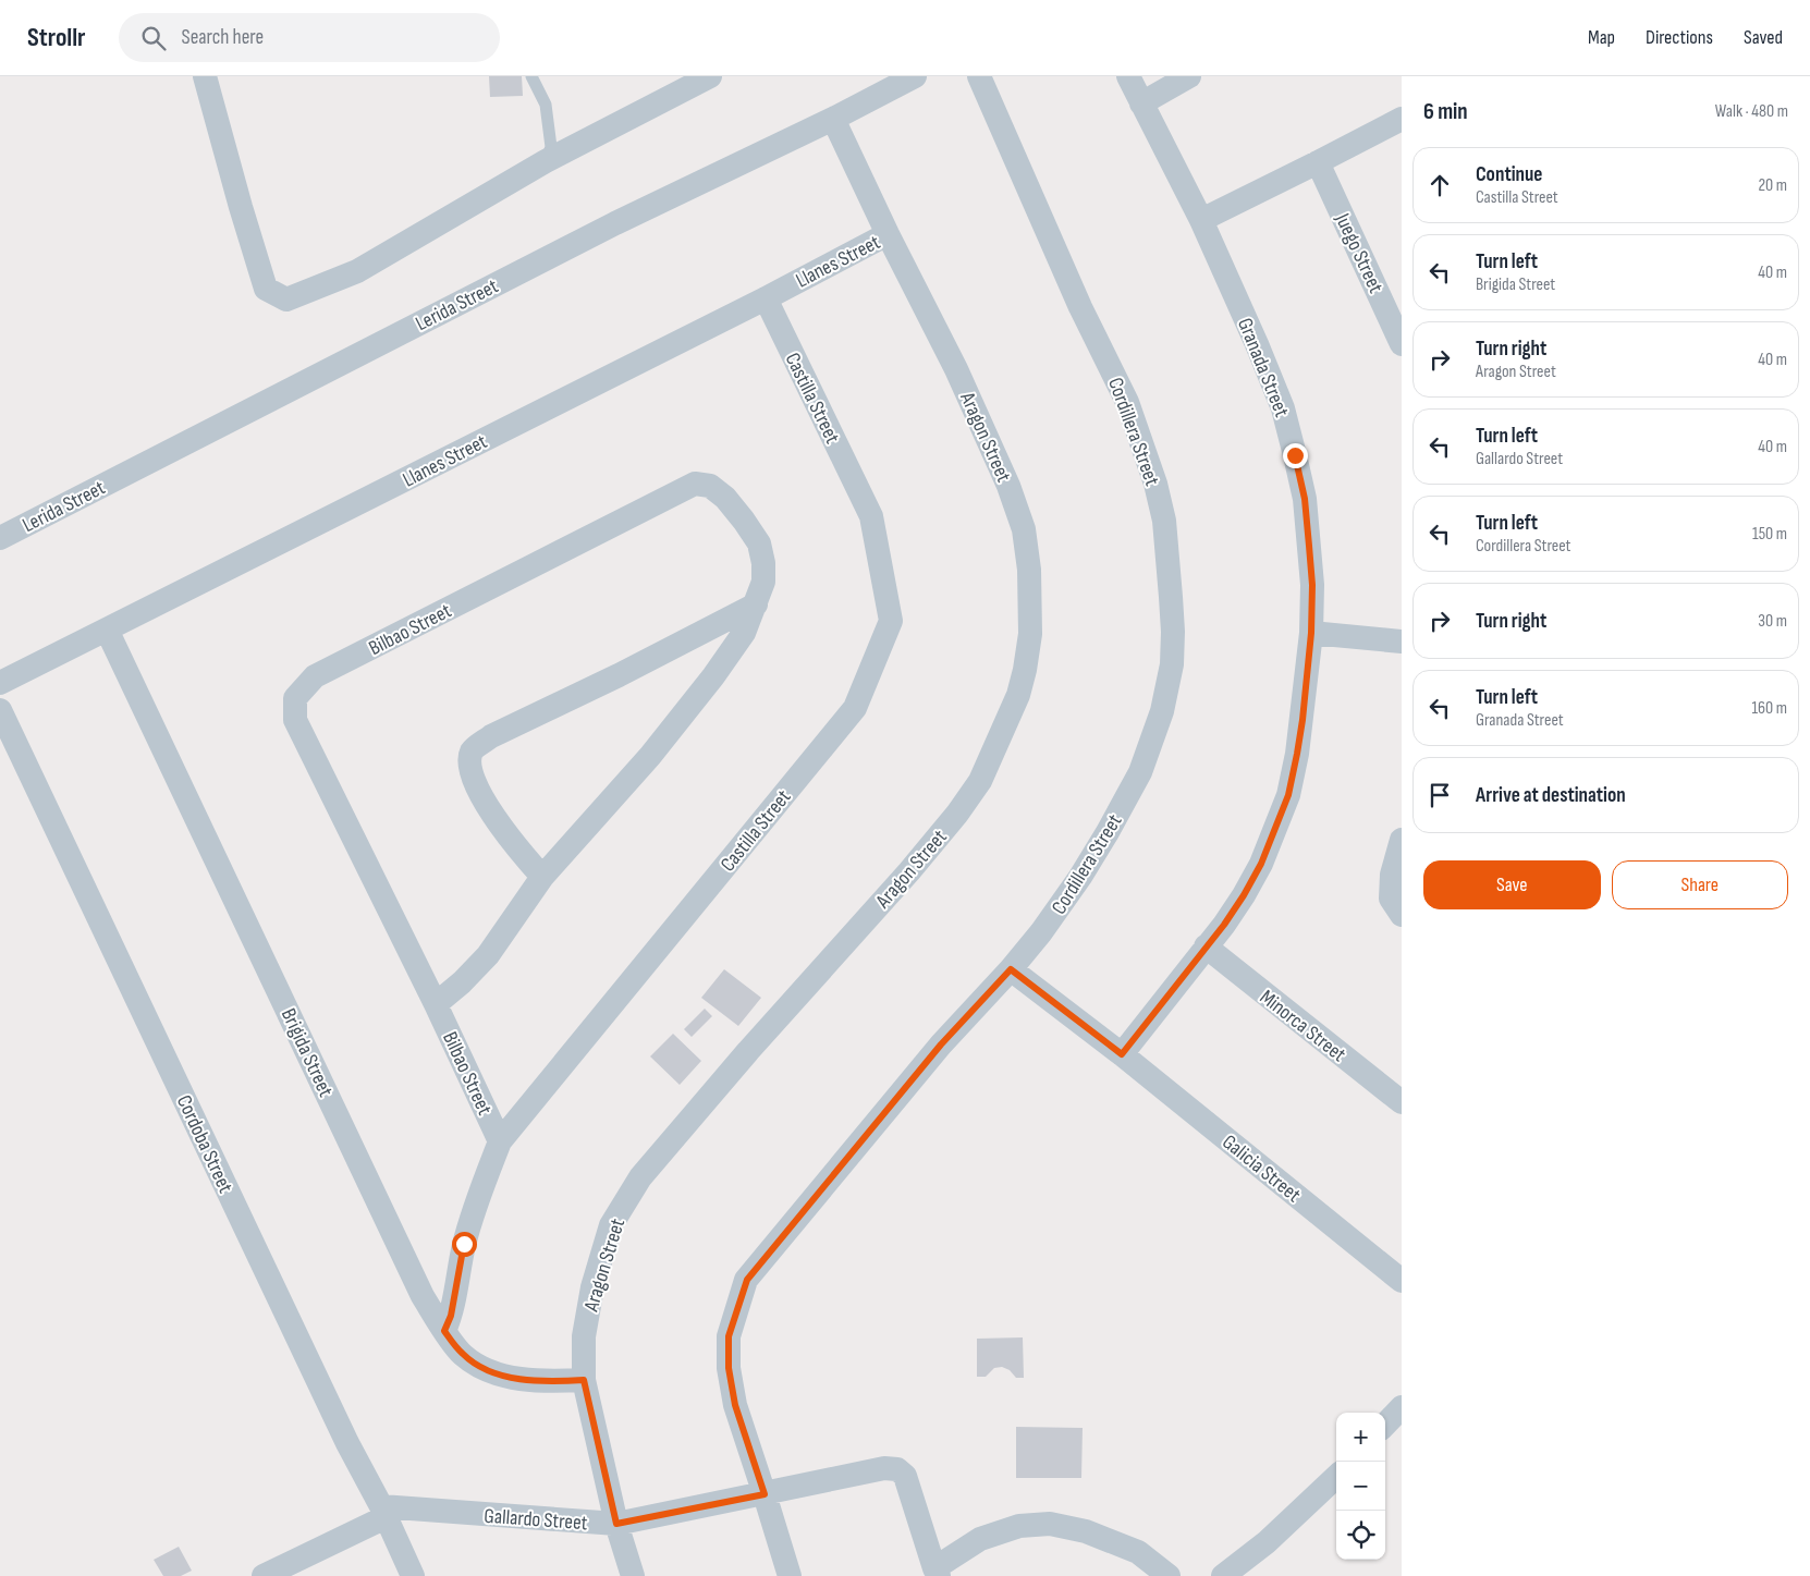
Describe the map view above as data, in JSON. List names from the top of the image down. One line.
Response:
{"streets":{"street":["Juego Street","Llanes Street","Lerida Street","Granada Street","Castilla Street","Cordillera Street","Aragon Street","Bilbao Street","Minorca Street","Brigida Street","Cordoba Street","Galicia Street","Gallardo Street"]},"crossings":[["Llanes Street","Castilla Street"],["Llanes Street","Aragon Street"],["Llanes Street","Brigida Street"],["Lerida Street","Aragon Street"],["Granada Street","Minorca Street"],["Granada Street","Galicia Street"],["Castilla Street","Bilbao Street"],["Castilla Street","Brigida Street"],["Cordillera Street","Galicia Street"],["Cordillera Street","Gallardo Street"],["Aragon Street","Brigida Street"],["Aragon Street","Gallardo Street"],["Cordoba Street","Gallardo Street"]],"page":{"header":"Strollr","search":"Search here","nav":["Map","Directions","Saved"],"heading":["6 min","Walk · 480 m"],"list":[["Continue","Castilla Street","20 m"],["Turn left","Brigida Street","40 m"],["Turn right","Aragon Street","40 m"],["Turn left","Gallardo Street","40 m"],["Turn left","Cordillera Street","150 m"],["Turn right","30 m"],["Turn left","Granada Street","160 m"],"Arrive at destination"],"buttons":["Save","Share"],"map_buttons":["+","−"]}}
